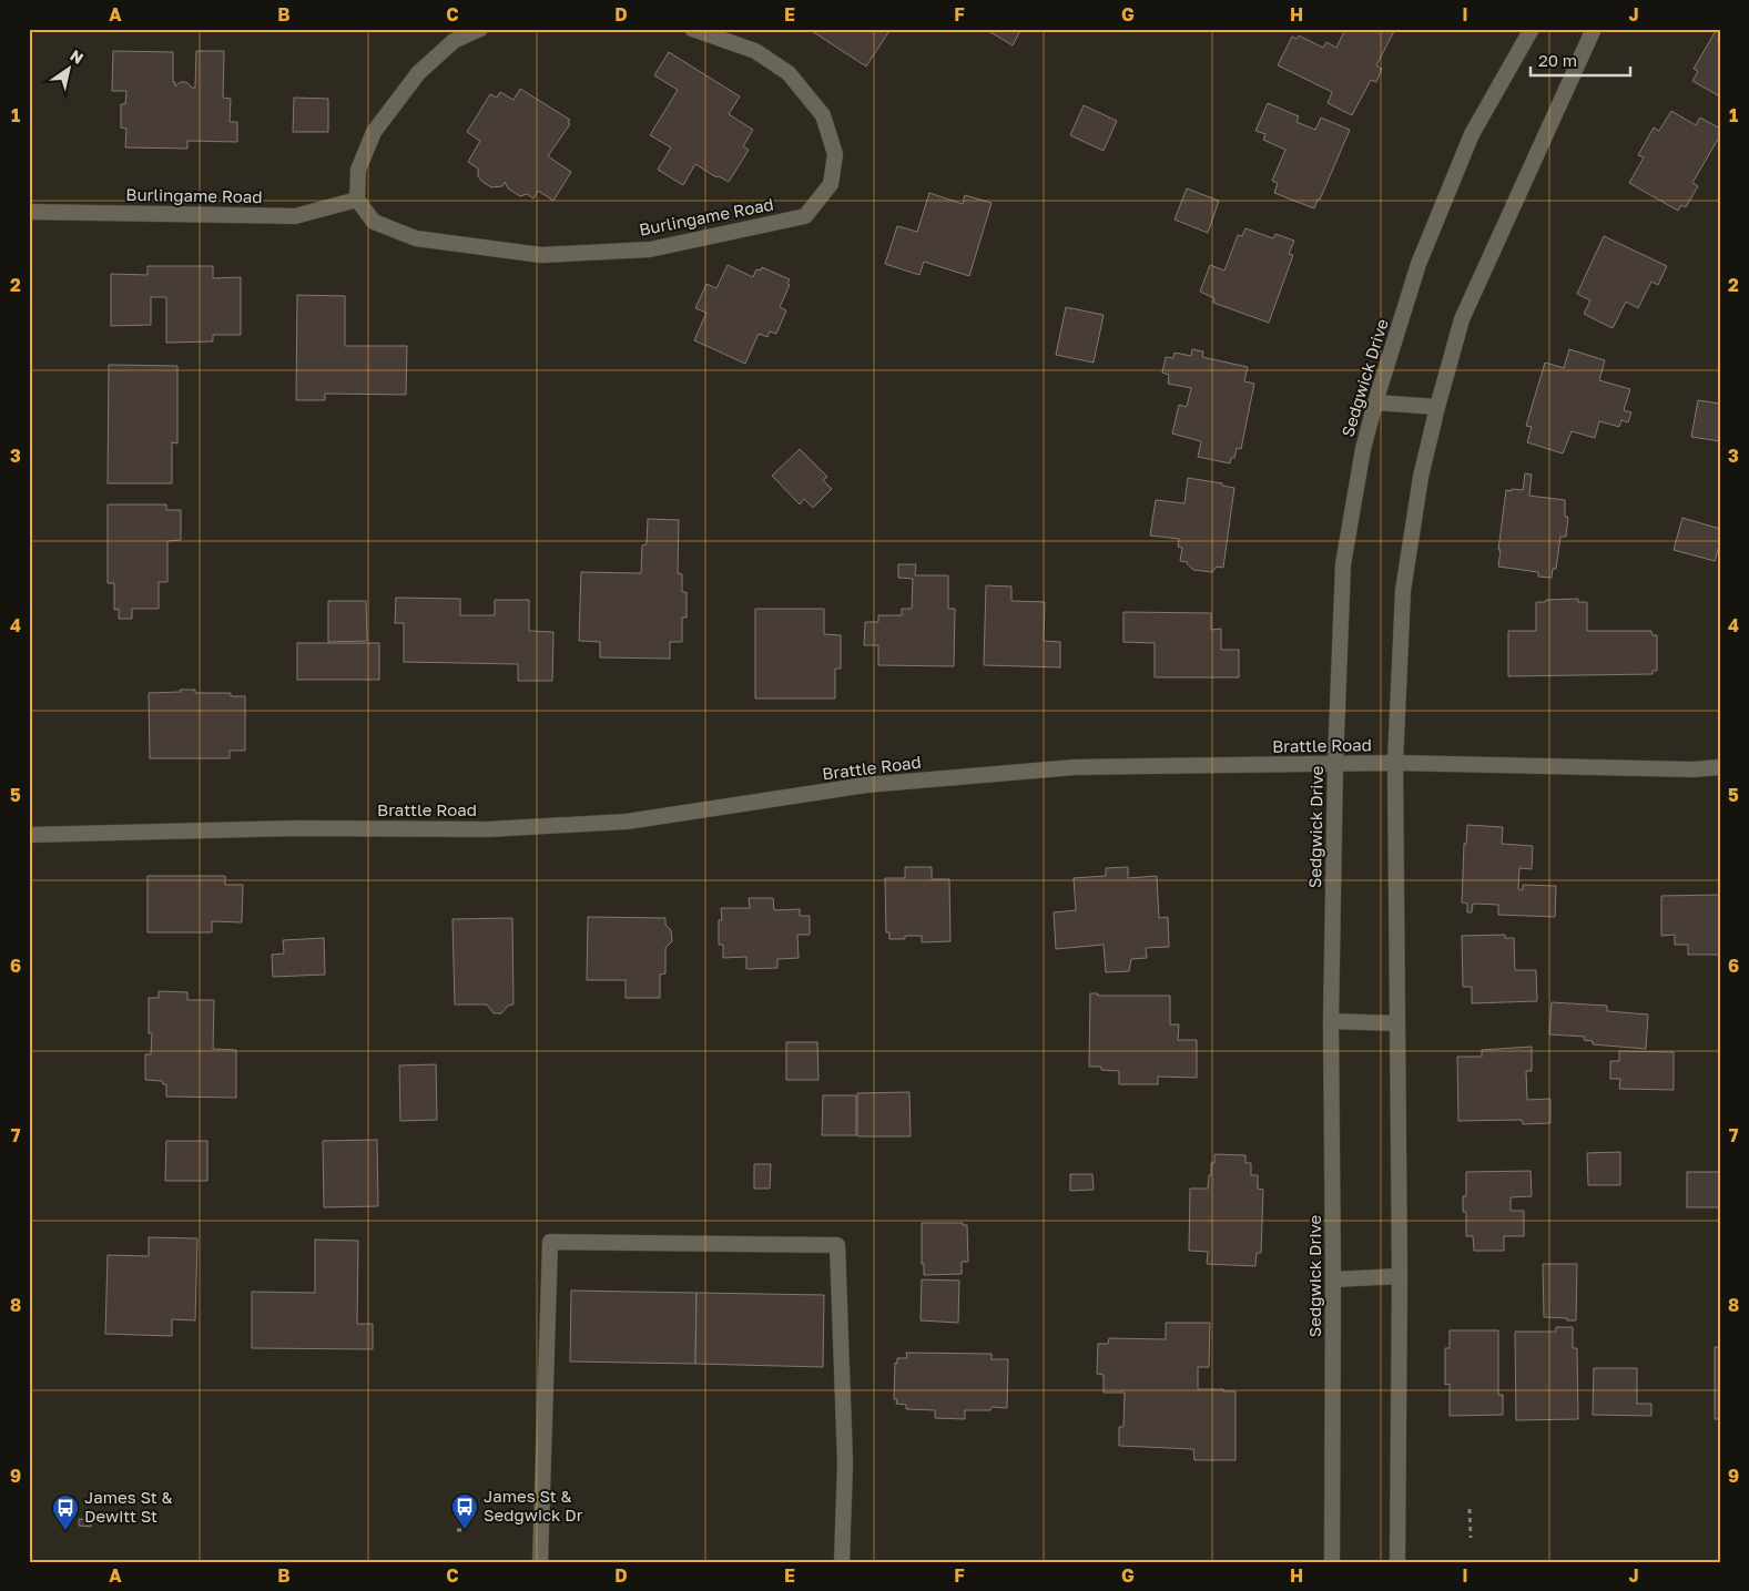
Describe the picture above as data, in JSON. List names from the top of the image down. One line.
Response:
{"streets":{"street":["Burlingame Road","Sedgwick Drive","Brattle Road"]},"crossings":[["Sedgwick Drive","Brattle Road"]],"places":{"bus stop":["James St & Sedgwick Dr","James St & Dewitt St"]},"scale_bar":"20 m","north":"top right","grid":{"columns":["A","B","C","D","E","F","G","H","I","J"],"rows":["1","2","3","4","5","6","7","8","9"]}}
